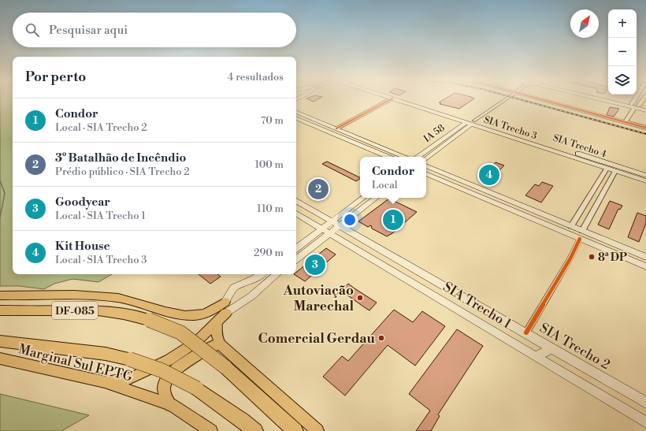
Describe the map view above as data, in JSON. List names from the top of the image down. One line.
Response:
{"streets":{"highway":["DF-085"],"main road":["SIA Trecho 3","IA 58","SIA Trecho 4","SIA Trecho 1","SIA Trecho 2","Marginal Sul EPTG"]},"crossings":[["SIA Trecho 3","IA 58"],["SIA Trecho 3","SIA Trecho 4"]],"places":["8ª DP","Autoviação Marechal","Comercial Gerdau"],"north":"top right","page":{"map_buttons":["+","−"],"search":"Pesquisar aqui","heading":["Por perto","4 resultados"],"list":[{"mark":"1","name":"Condor","note":"Local · SIA Trecho 2","value":"70 m"},{"mark":"2","name":"3º Batalhão de Incêndio","note":"Prédio público · SIA Trecho 2","value":"100 m"},{"mark":"3","name":"Goodyear","note":"Local · SIA Trecho 1","value":"110 m"},{"mark":"4","name":"Kit House","note":"Local · SIA Trecho 3","value":"290 m"}],"popup":["Condor","Local"],"pins":["4","2","1","3"]}}
